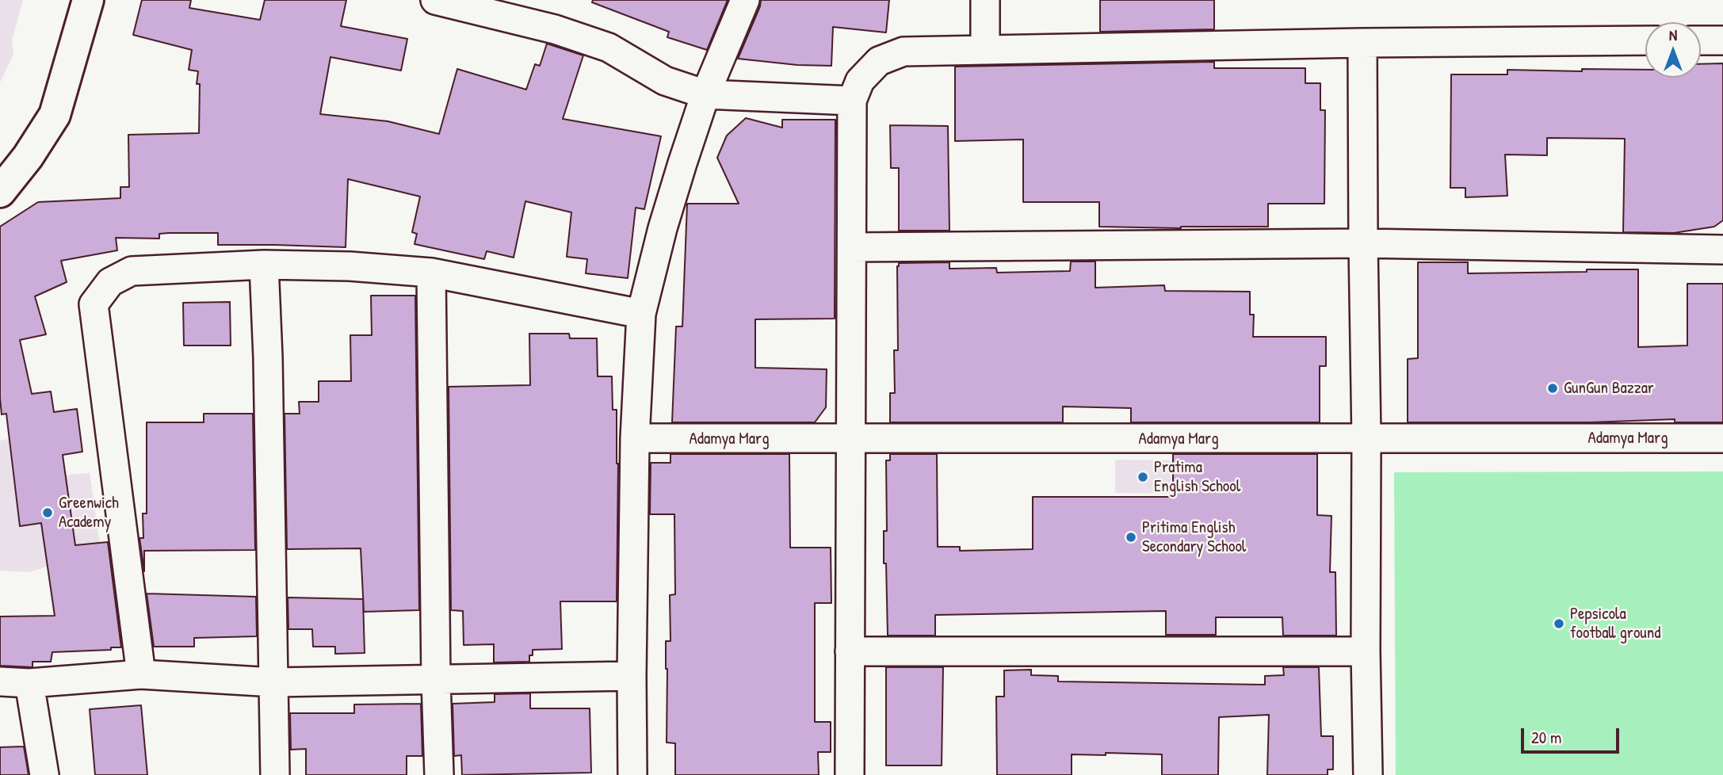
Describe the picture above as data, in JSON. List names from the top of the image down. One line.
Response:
{"streets":{"street":["Adamya Marg"]},"places":["GunGun Bazzar","Pratima English School","Greenwich Academy","Pritima English Secondary School","Pepsicola football ground"],"scale_bar":"20 m","north":"top"}
